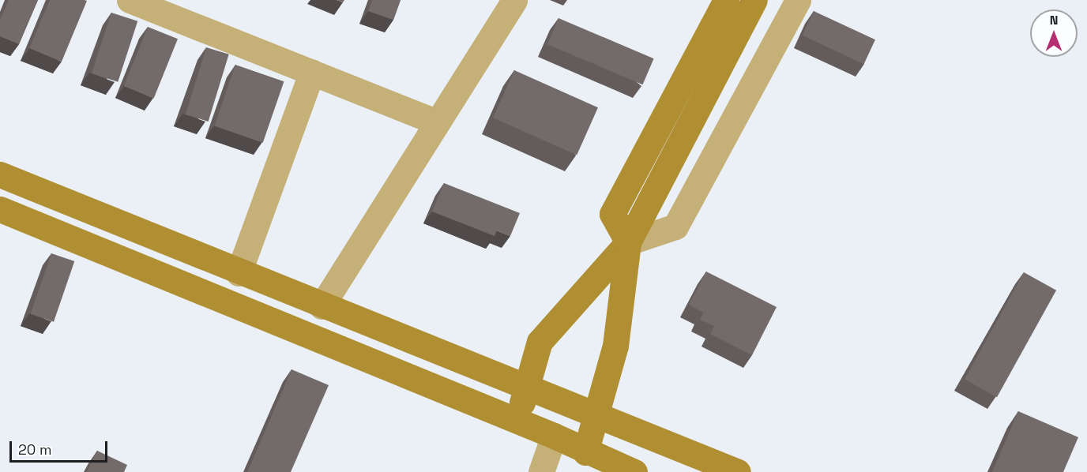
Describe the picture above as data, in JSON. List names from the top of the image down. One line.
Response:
{"scale_bar":"20 m","north":"top"}
